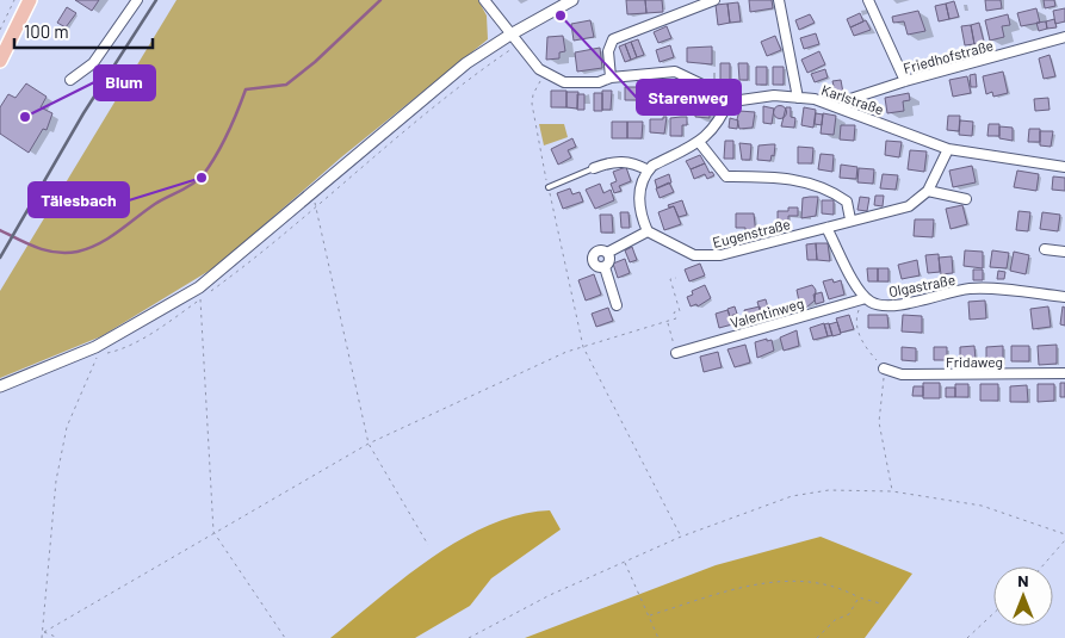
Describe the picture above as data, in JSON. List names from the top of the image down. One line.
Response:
{"streets":{"street":["Friedhofstraße","Karlstraße","Eugenstraße","Olgastraße","Valentinweg","Fridaweg"]},"crossings":[["Friedhofstraße","Karlstraße"],["Karlstraße","Eugenstraße"],["Olgastraße","Valentinweg"]],"places":["Starenweg","Blum","Tälesbach"],"scale_bar":"100 m","north":"top"}
